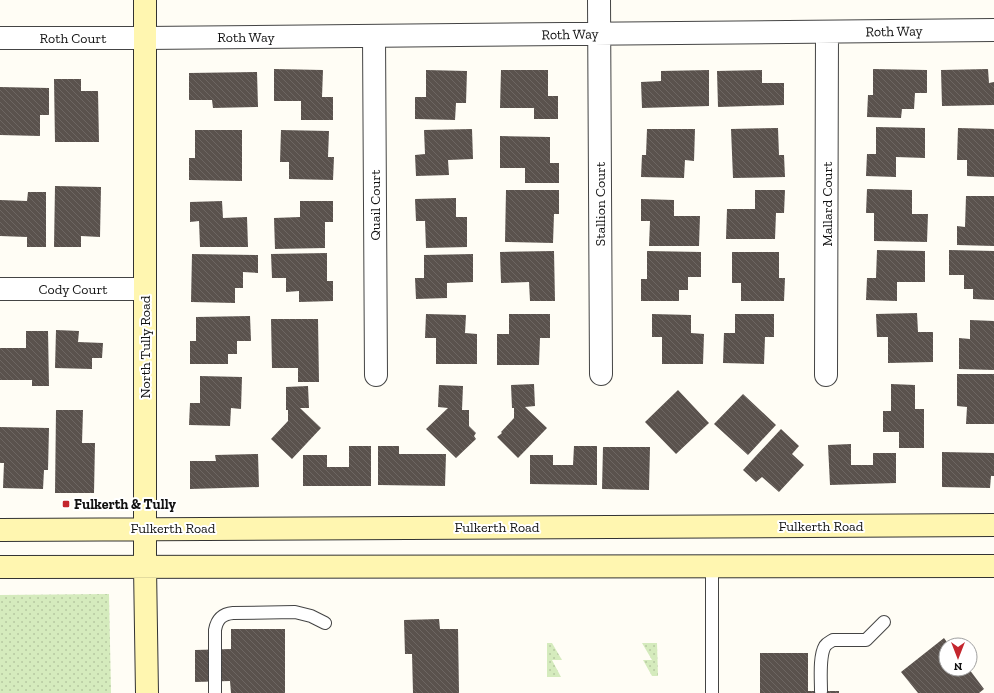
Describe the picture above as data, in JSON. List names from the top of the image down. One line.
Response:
{"streets":{"street":["Roth Way","Roth Court","Stallion Court","Mallard Court","Quail Court","Cody Court","North Tully Road","Fulkerth Road"]},"crossings":[["Roth Way","Roth Court"],["Roth Way","Stallion Court"],["Roth Way","Mallard Court"],["Roth Way","Quail Court"],["Roth Way","North Tully Road"],["Roth Court","North Tully Road"],["Cody Court","North Tully Road"],["North Tully Road","Fulkerth Road"]],"places":{"transit":["Fulkerth & Tully"]},"north":"bottom"}
